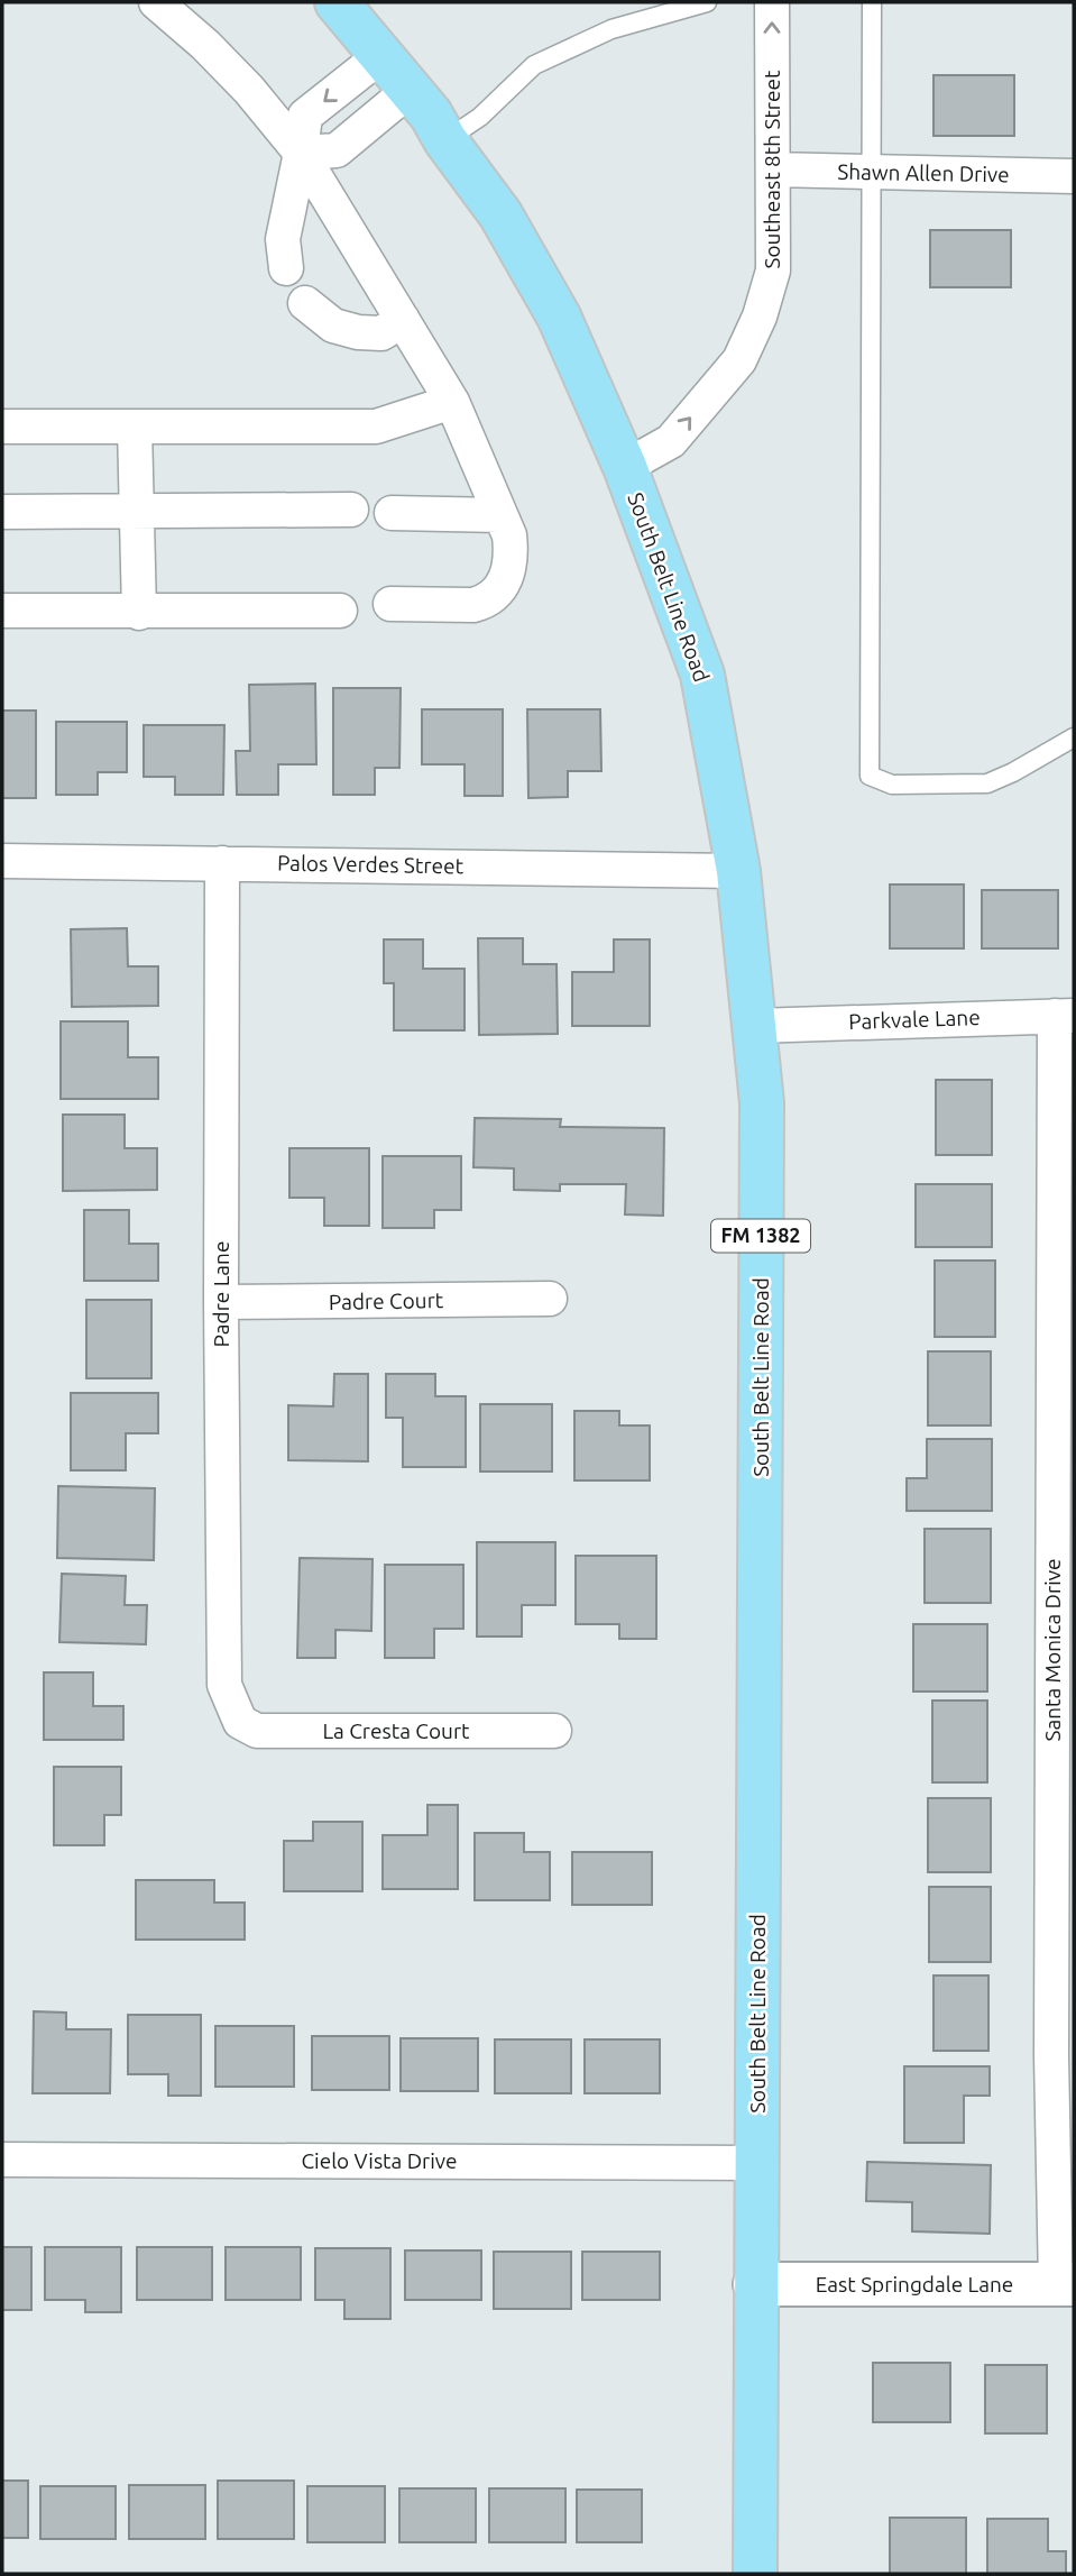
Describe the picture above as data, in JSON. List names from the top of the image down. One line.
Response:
{"streets":{"main road":["South Belt Line Road","FM 1382"],"street":["Southeast 8th Street","Shawn Allen Drive","Palos Verdes Street","Parkvale Lane","Padre Lane","Padre Court","Santa Monica Drive","La Cresta Court","Cielo Vista Drive","East Springdale Lane"]},"crossings":[["Southeast 8th Street","Shawn Allen Drive"],["Southeast 8th Street","South Belt Line Road"],["South Belt Line Road","Palos Verdes Street"],["South Belt Line Road","Parkvale Lane"],["South Belt Line Road","Cielo Vista Drive"],["South Belt Line Road","East Springdale Lane"],["Palos Verdes Street","Padre Lane"],["Parkvale Lane","Santa Monica Drive"],["Padre Lane","Padre Court"],["Padre Lane","La Cresta Court"],["Santa Monica Drive","East Springdale Lane"]],"one_way":["Southeast 8th Street"]}
